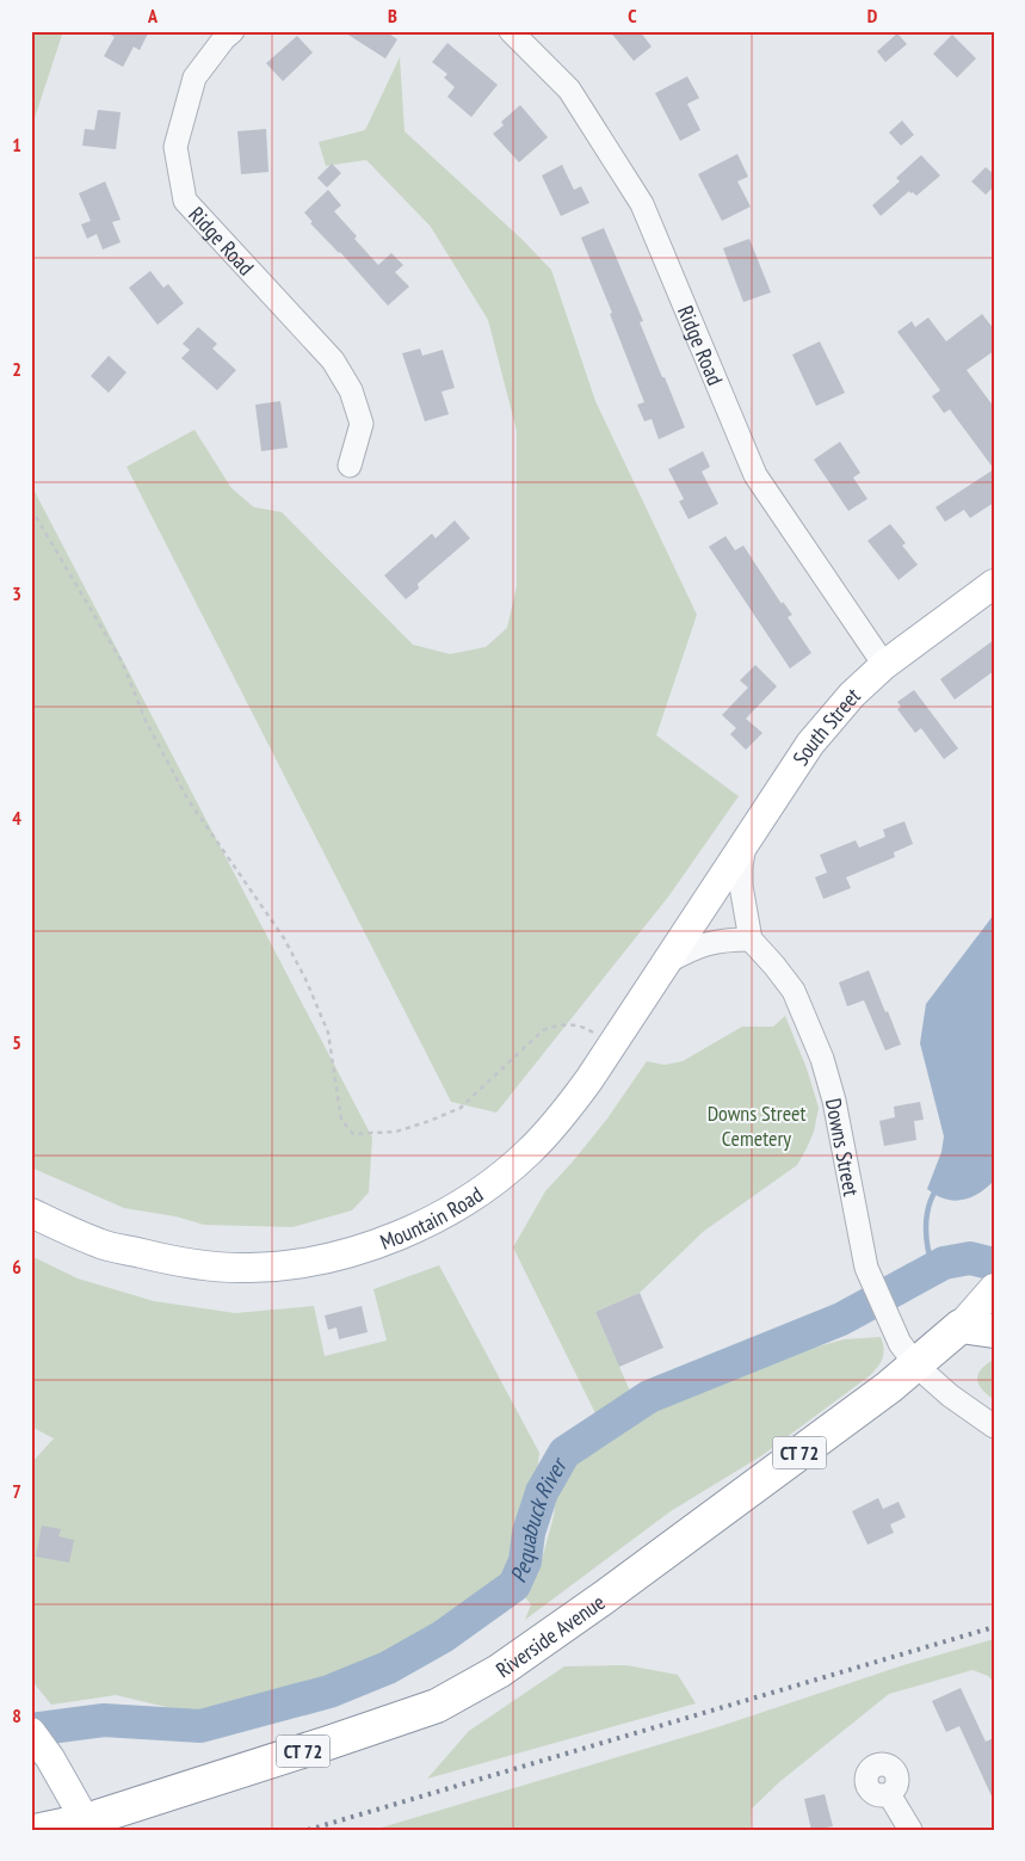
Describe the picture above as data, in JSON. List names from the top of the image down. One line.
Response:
{"streets":{"highway":["CT 72","Riverside Avenue"],"main road":["South Street","Mountain Road"],"street":["Ridge Road","Downs Street"]},"crossings":[["Ridge Road","South Street"],["South Street","Mountain Road"],["Downs Street","Riverside Avenue"]],"water":["Pequabuck River"],"parks":["Downs Street Cemetery"],"grid":{"columns":["A","B","C","D"],"rows":["1","2","3","4","5","6","7","8"]}}
